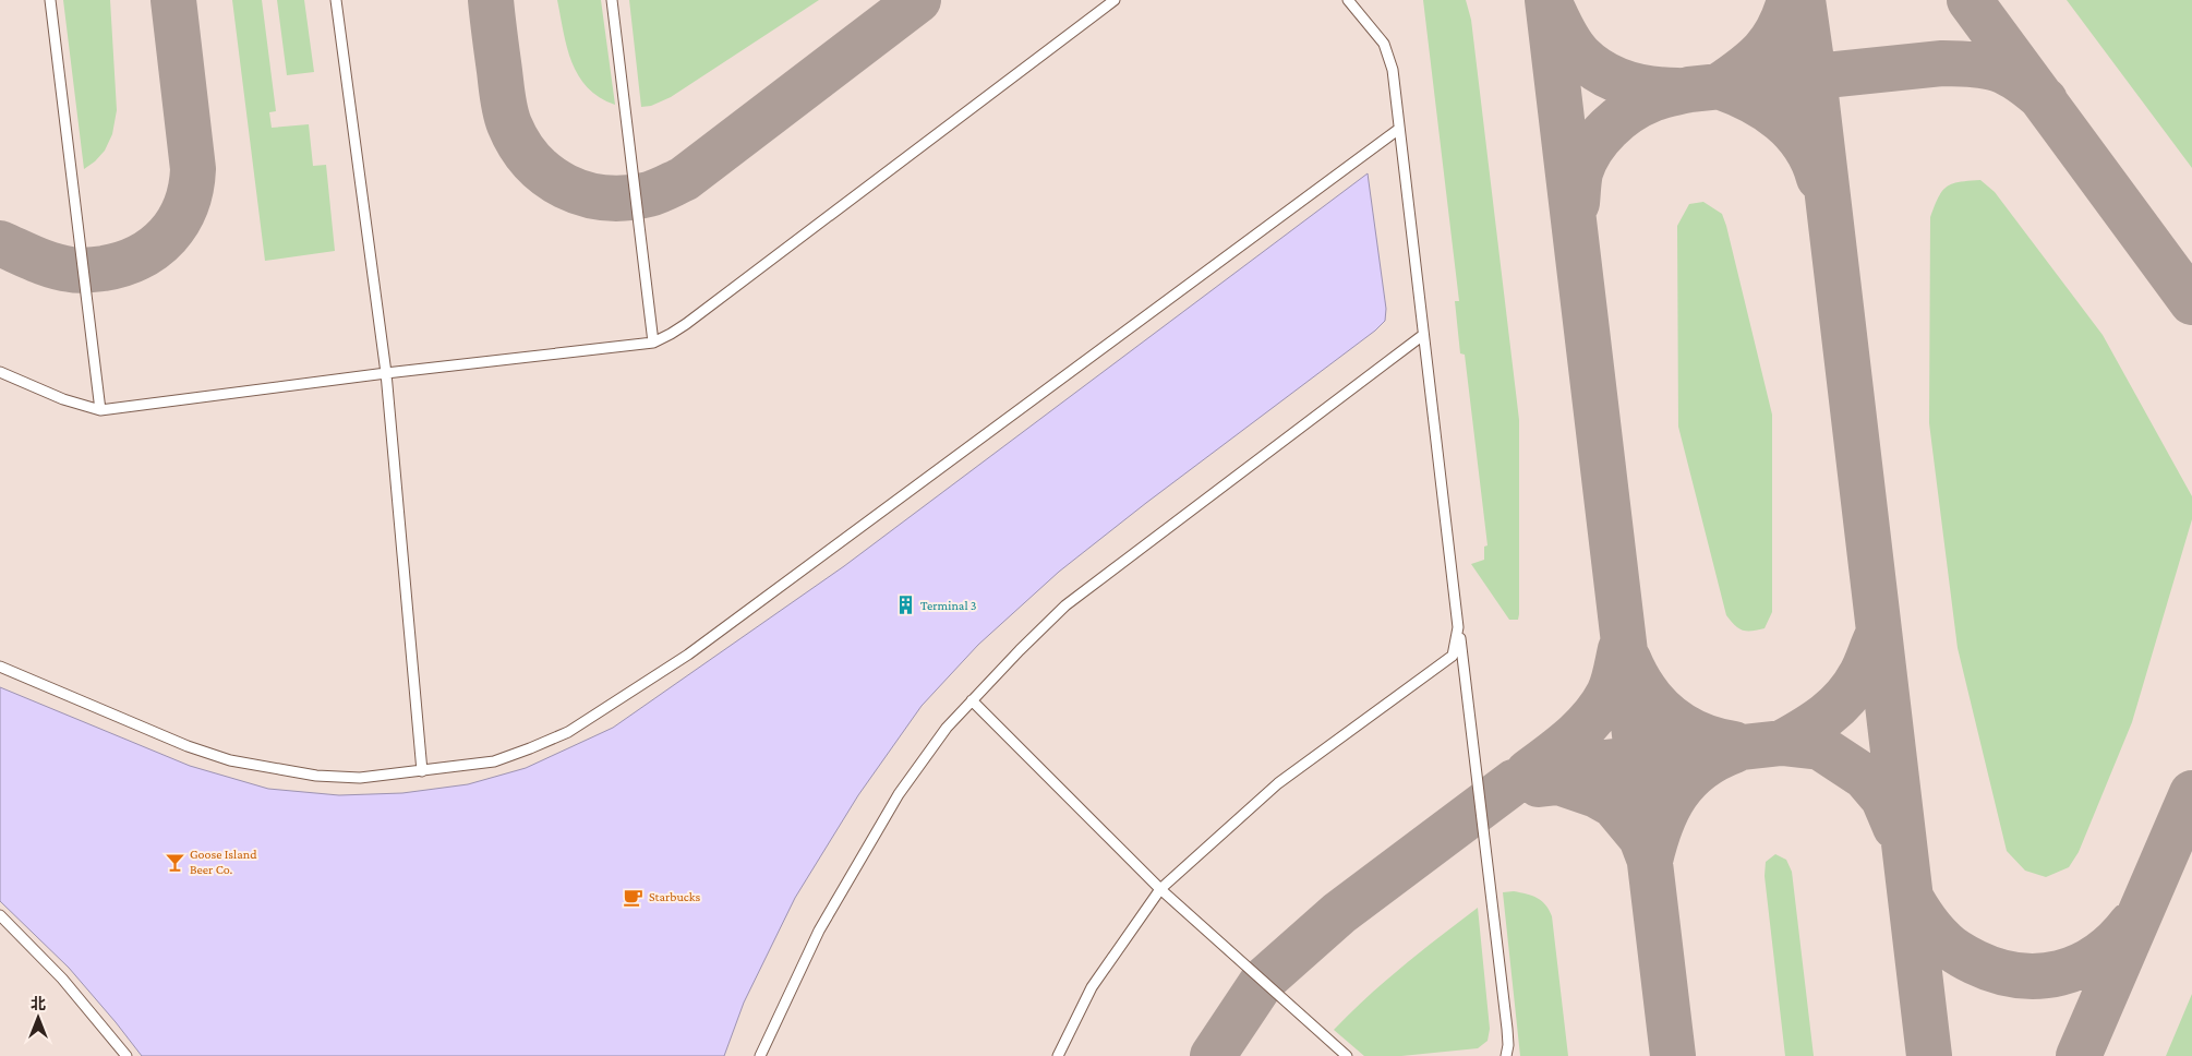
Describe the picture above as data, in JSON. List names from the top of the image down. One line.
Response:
{"places":{"building":["Terminal 3"],"bar":["Goose Island Beer Co."],"cafe":["Starbucks"]},"north":"top"}
